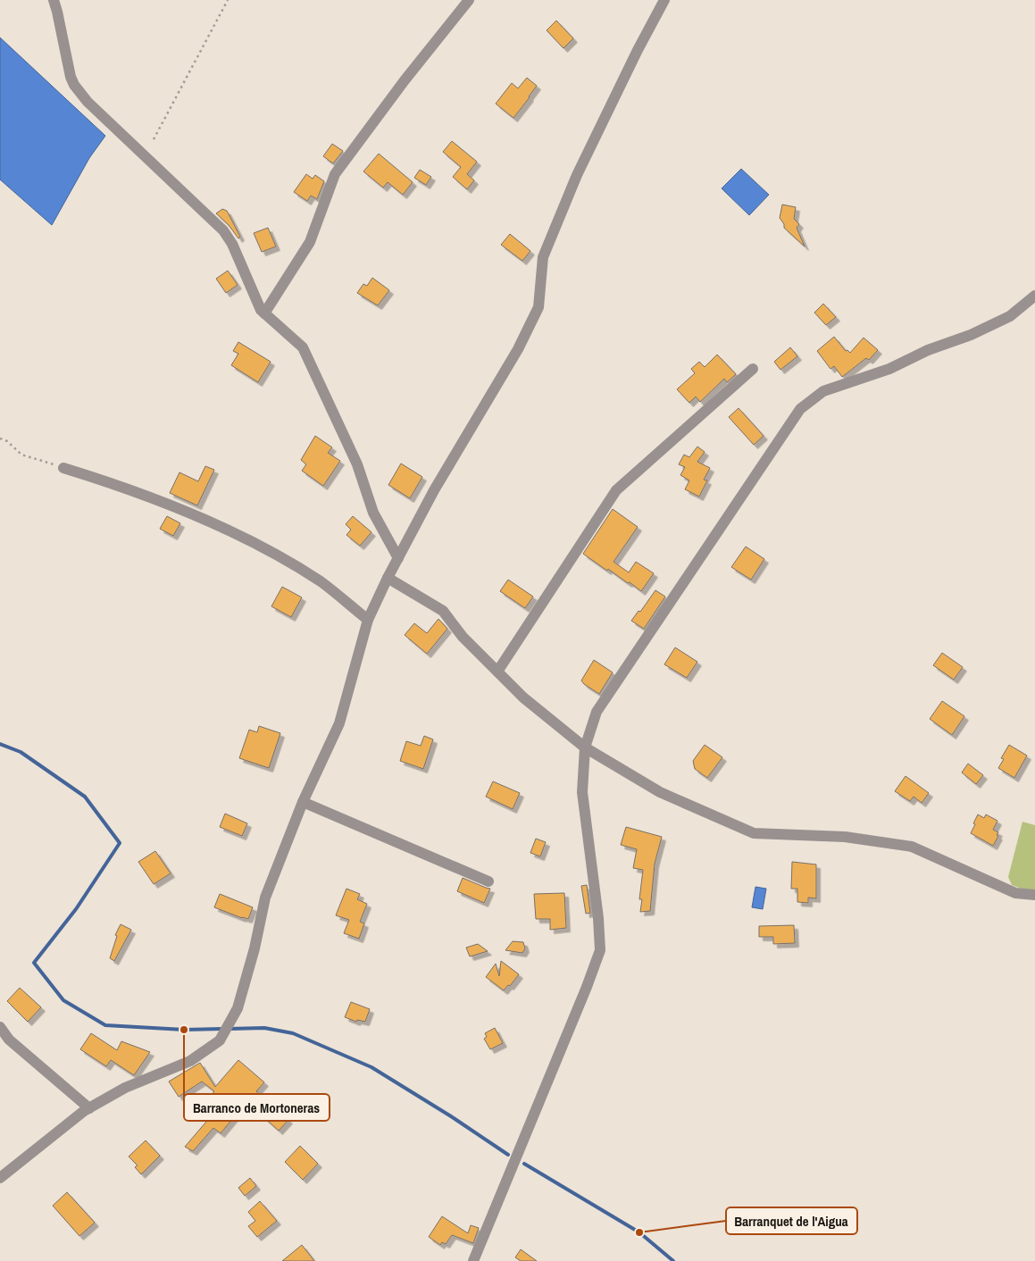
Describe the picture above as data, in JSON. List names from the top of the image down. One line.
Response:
{"places":["Barranco de Mortoneras","Barranquet de l'Aigua"]}
